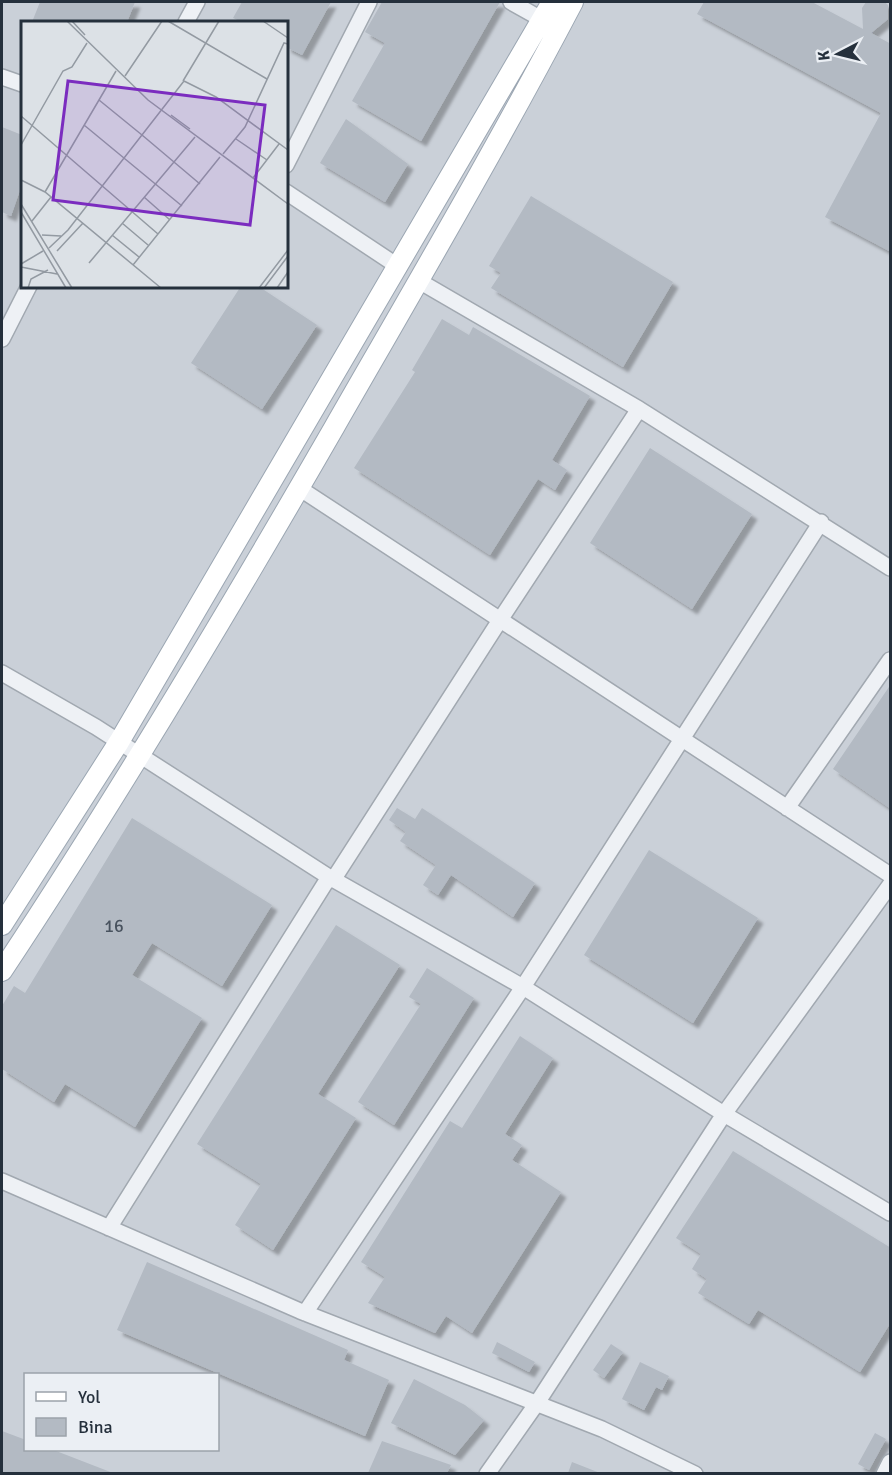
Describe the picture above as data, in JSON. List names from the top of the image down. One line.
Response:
{"house_numbers":["16"],"legend":["Yol","Bina"],"north":"left"}
